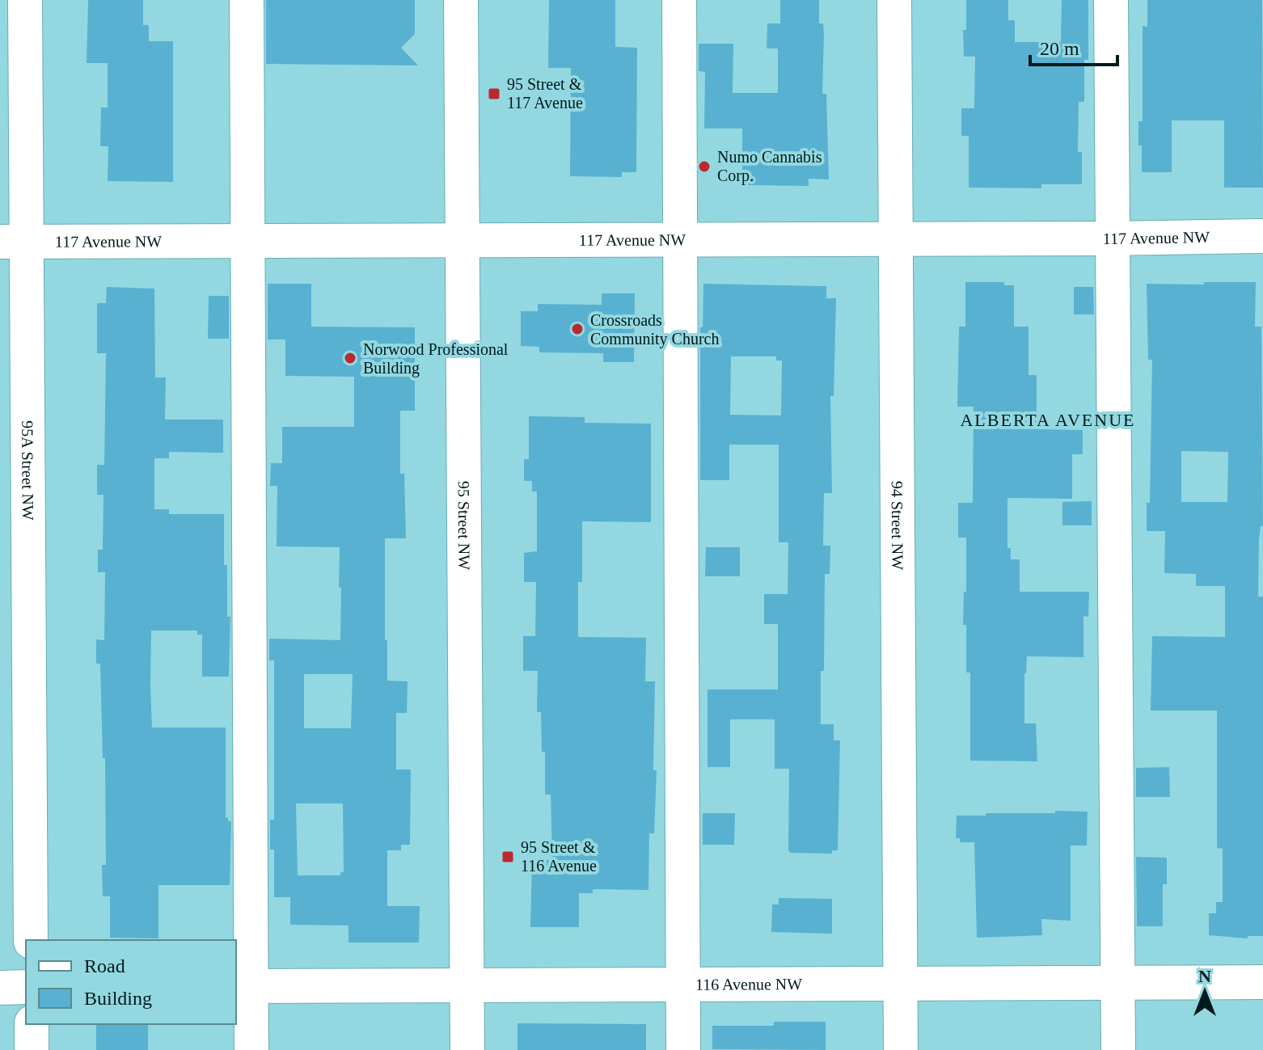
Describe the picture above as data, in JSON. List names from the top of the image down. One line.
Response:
{"streets":{"street":["117 Avenue NW","95A Street NW","94 Street NW","95 Street NW","116 Avenue NW"]},"crossings":[["117 Avenue NW","95A Street NW"],["117 Avenue NW","94 Street NW"],["117 Avenue NW","95 Street NW"],["94 Street NW","116 Avenue NW"],["95 Street NW","116 Avenue NW"]],"districts":["ALBERTA AVENUE"],"places":{"transit":["95 Street & 117 Avenue","95 Street & 116 Avenue"],"other":["Numo Cannabis Corp.","Crossroads Community Church","Norwood Professional Building"]},"legend":["Road","Building"],"scale_bar":"20 m","north":"top"}
